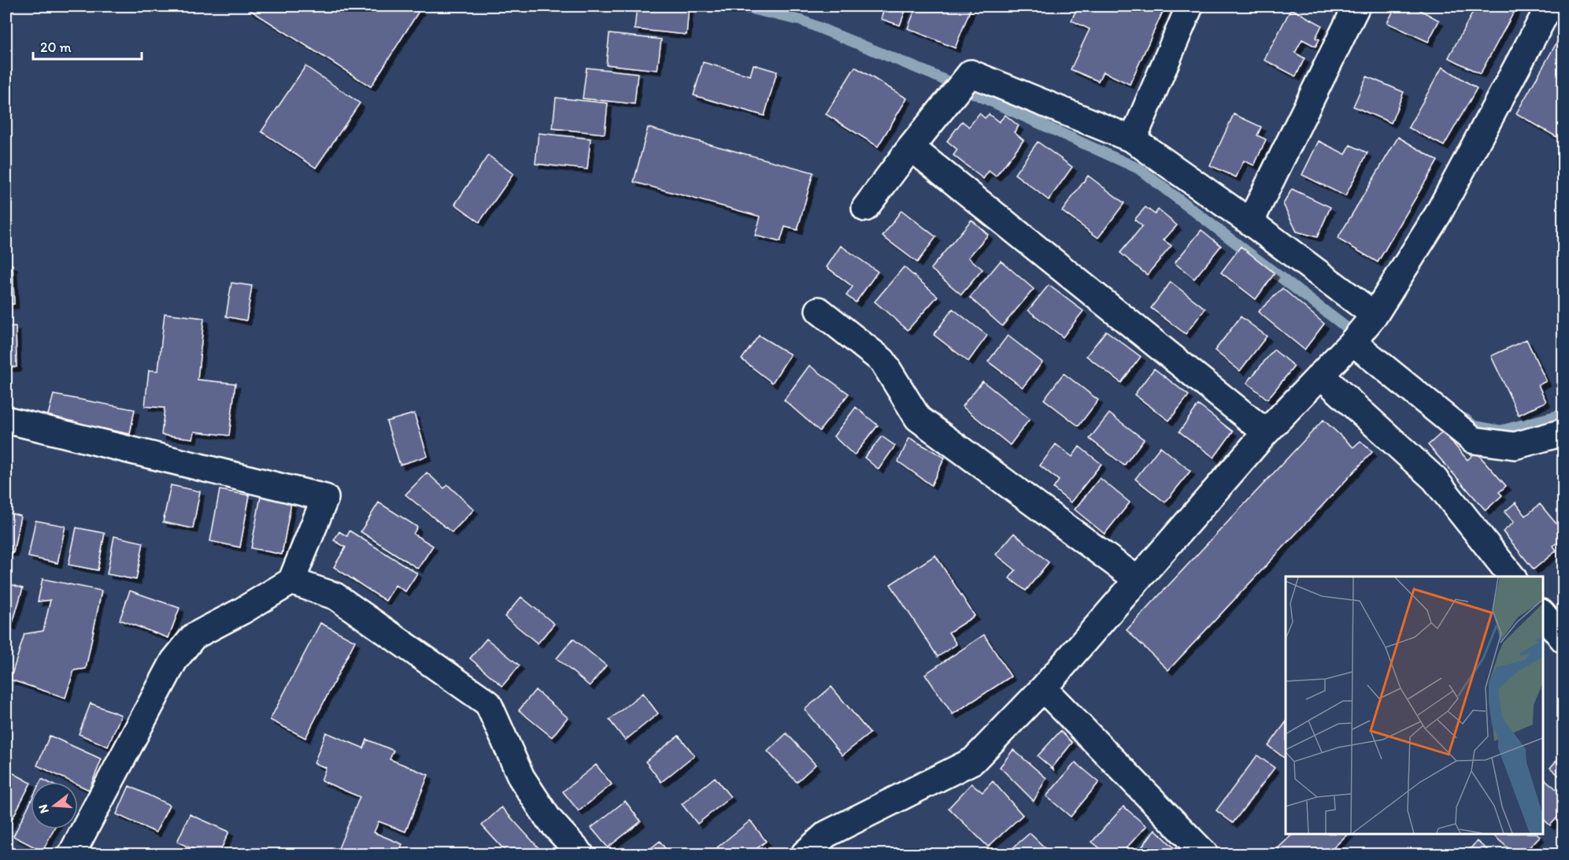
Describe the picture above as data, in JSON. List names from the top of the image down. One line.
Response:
{"scale_bar":"20 m","north":"left"}
